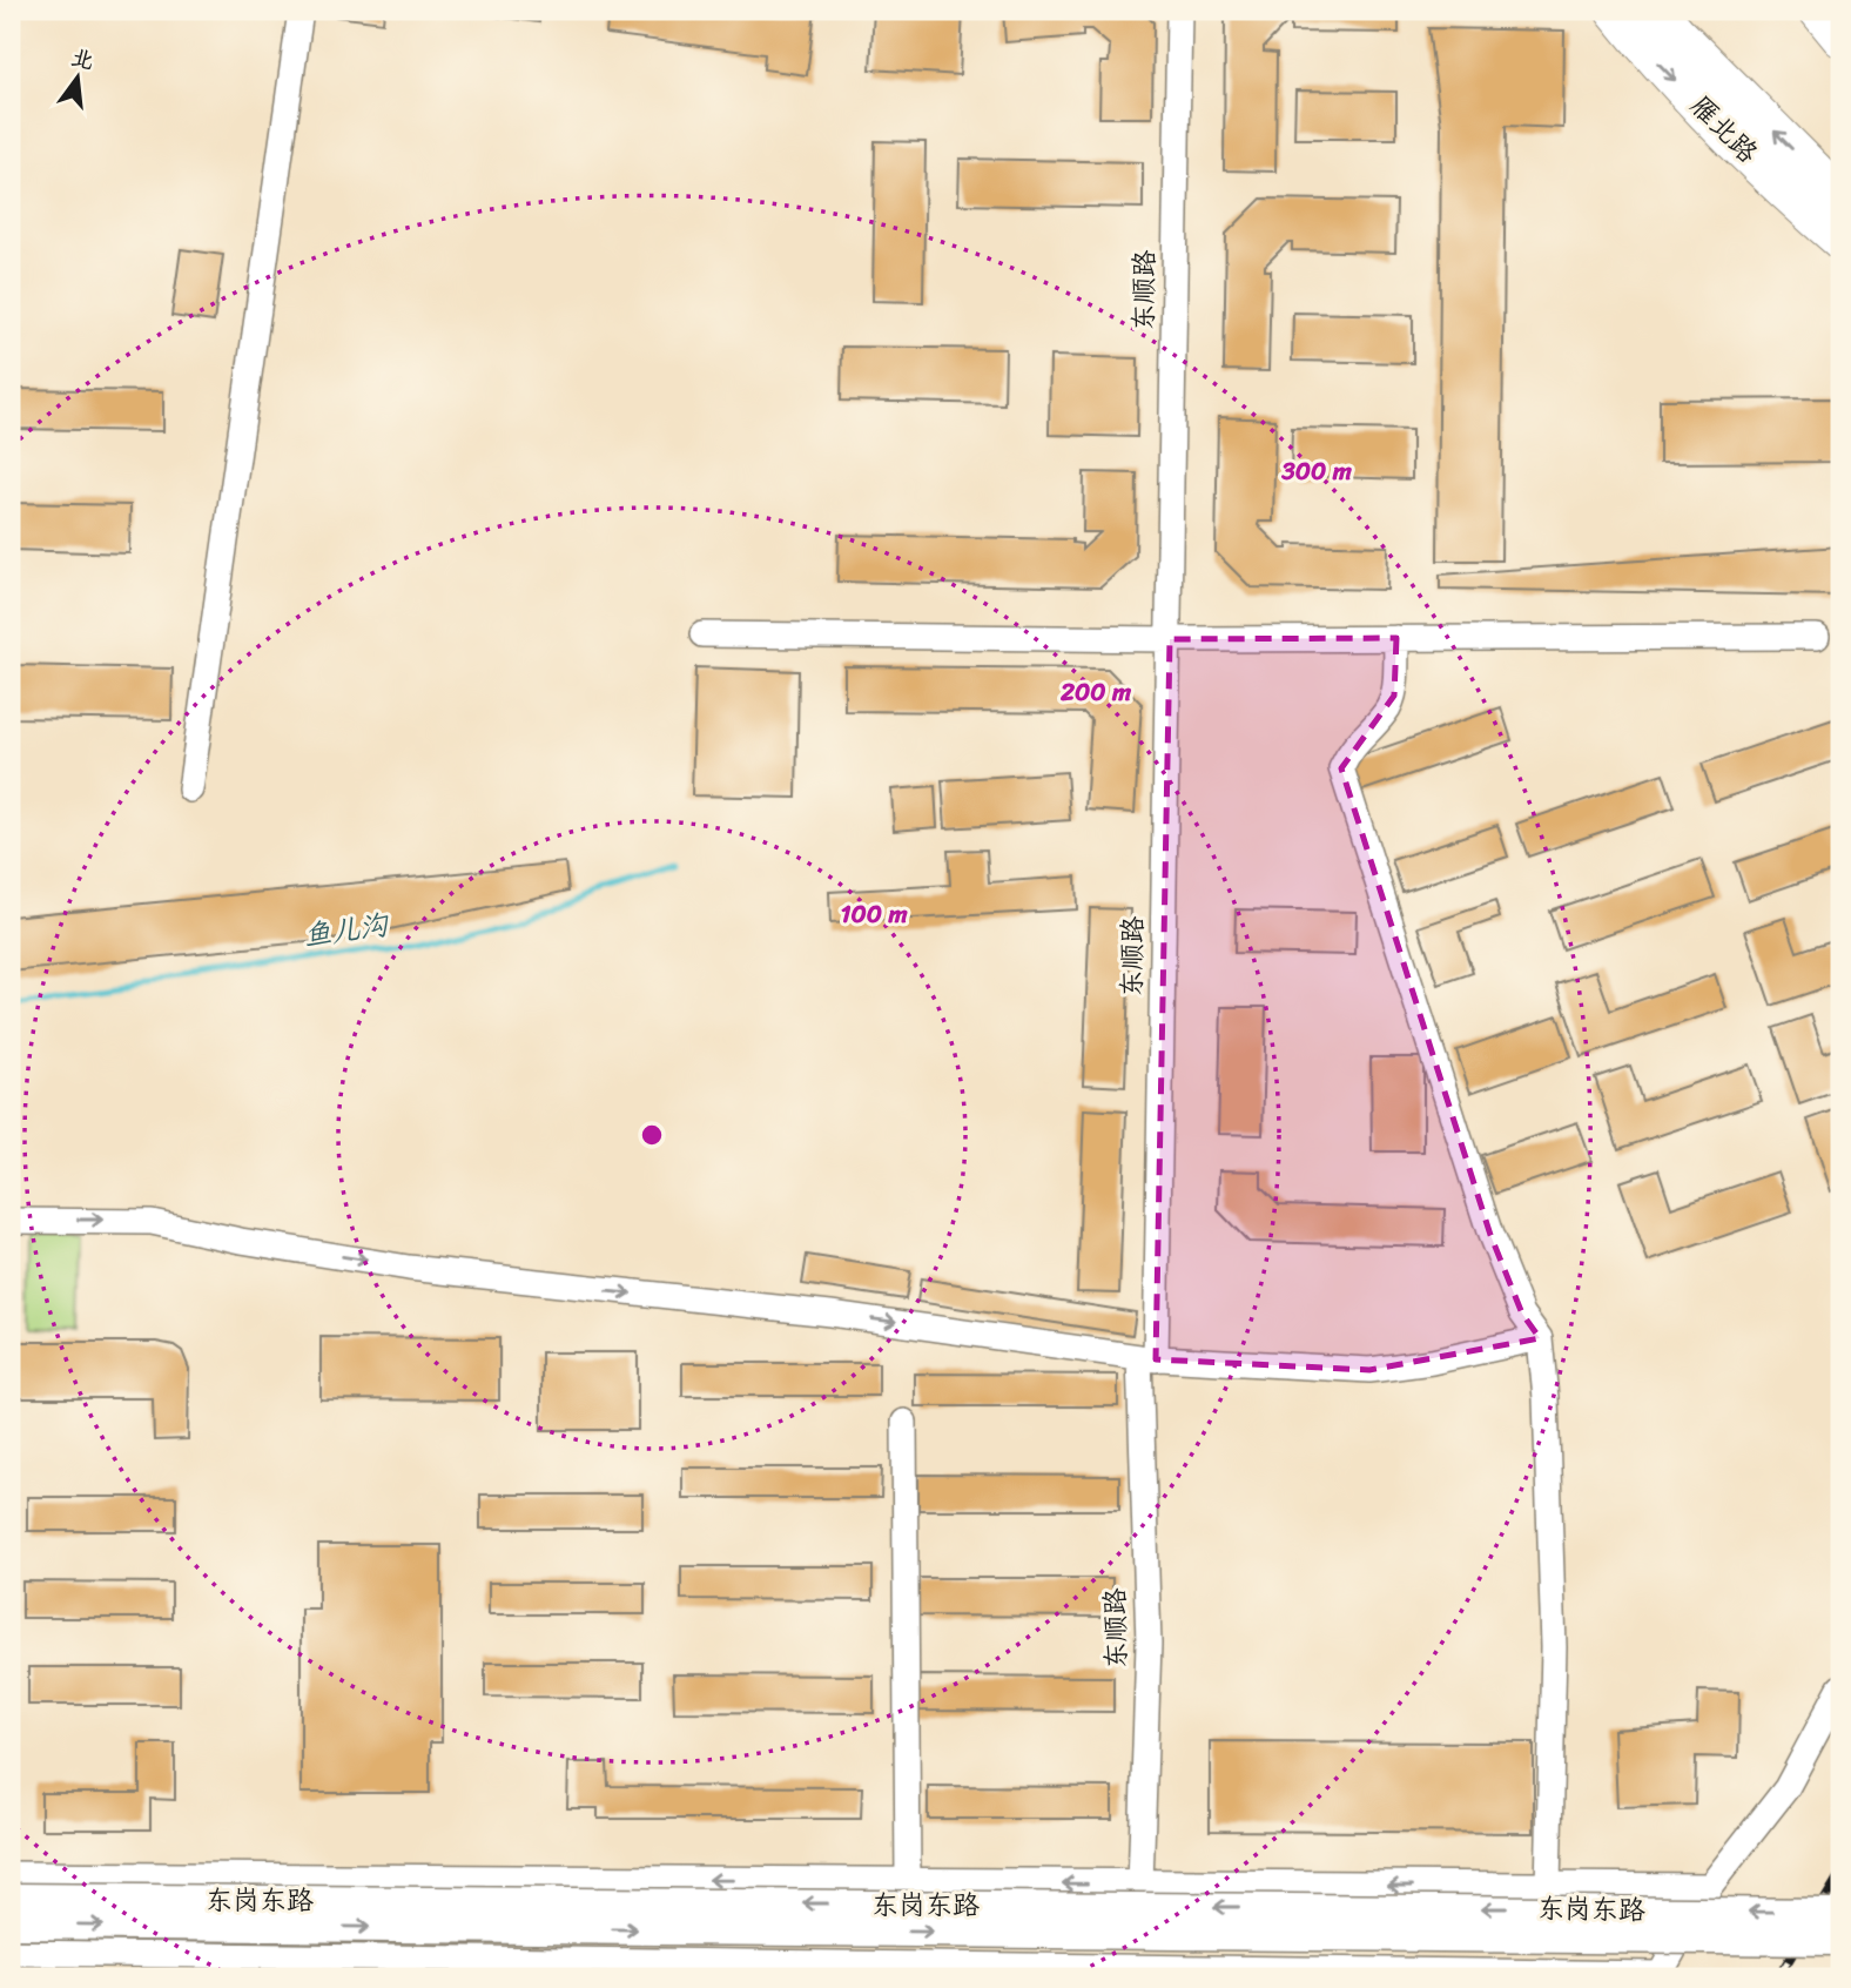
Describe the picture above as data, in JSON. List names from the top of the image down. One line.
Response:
{"streets":{"highway":["雁北路"],"main road":["东岗东路"],"street":["东顺路"]},"water":["鱼儿沟"],"north":"top","rings":["300 m","200 m","100 m"]}
